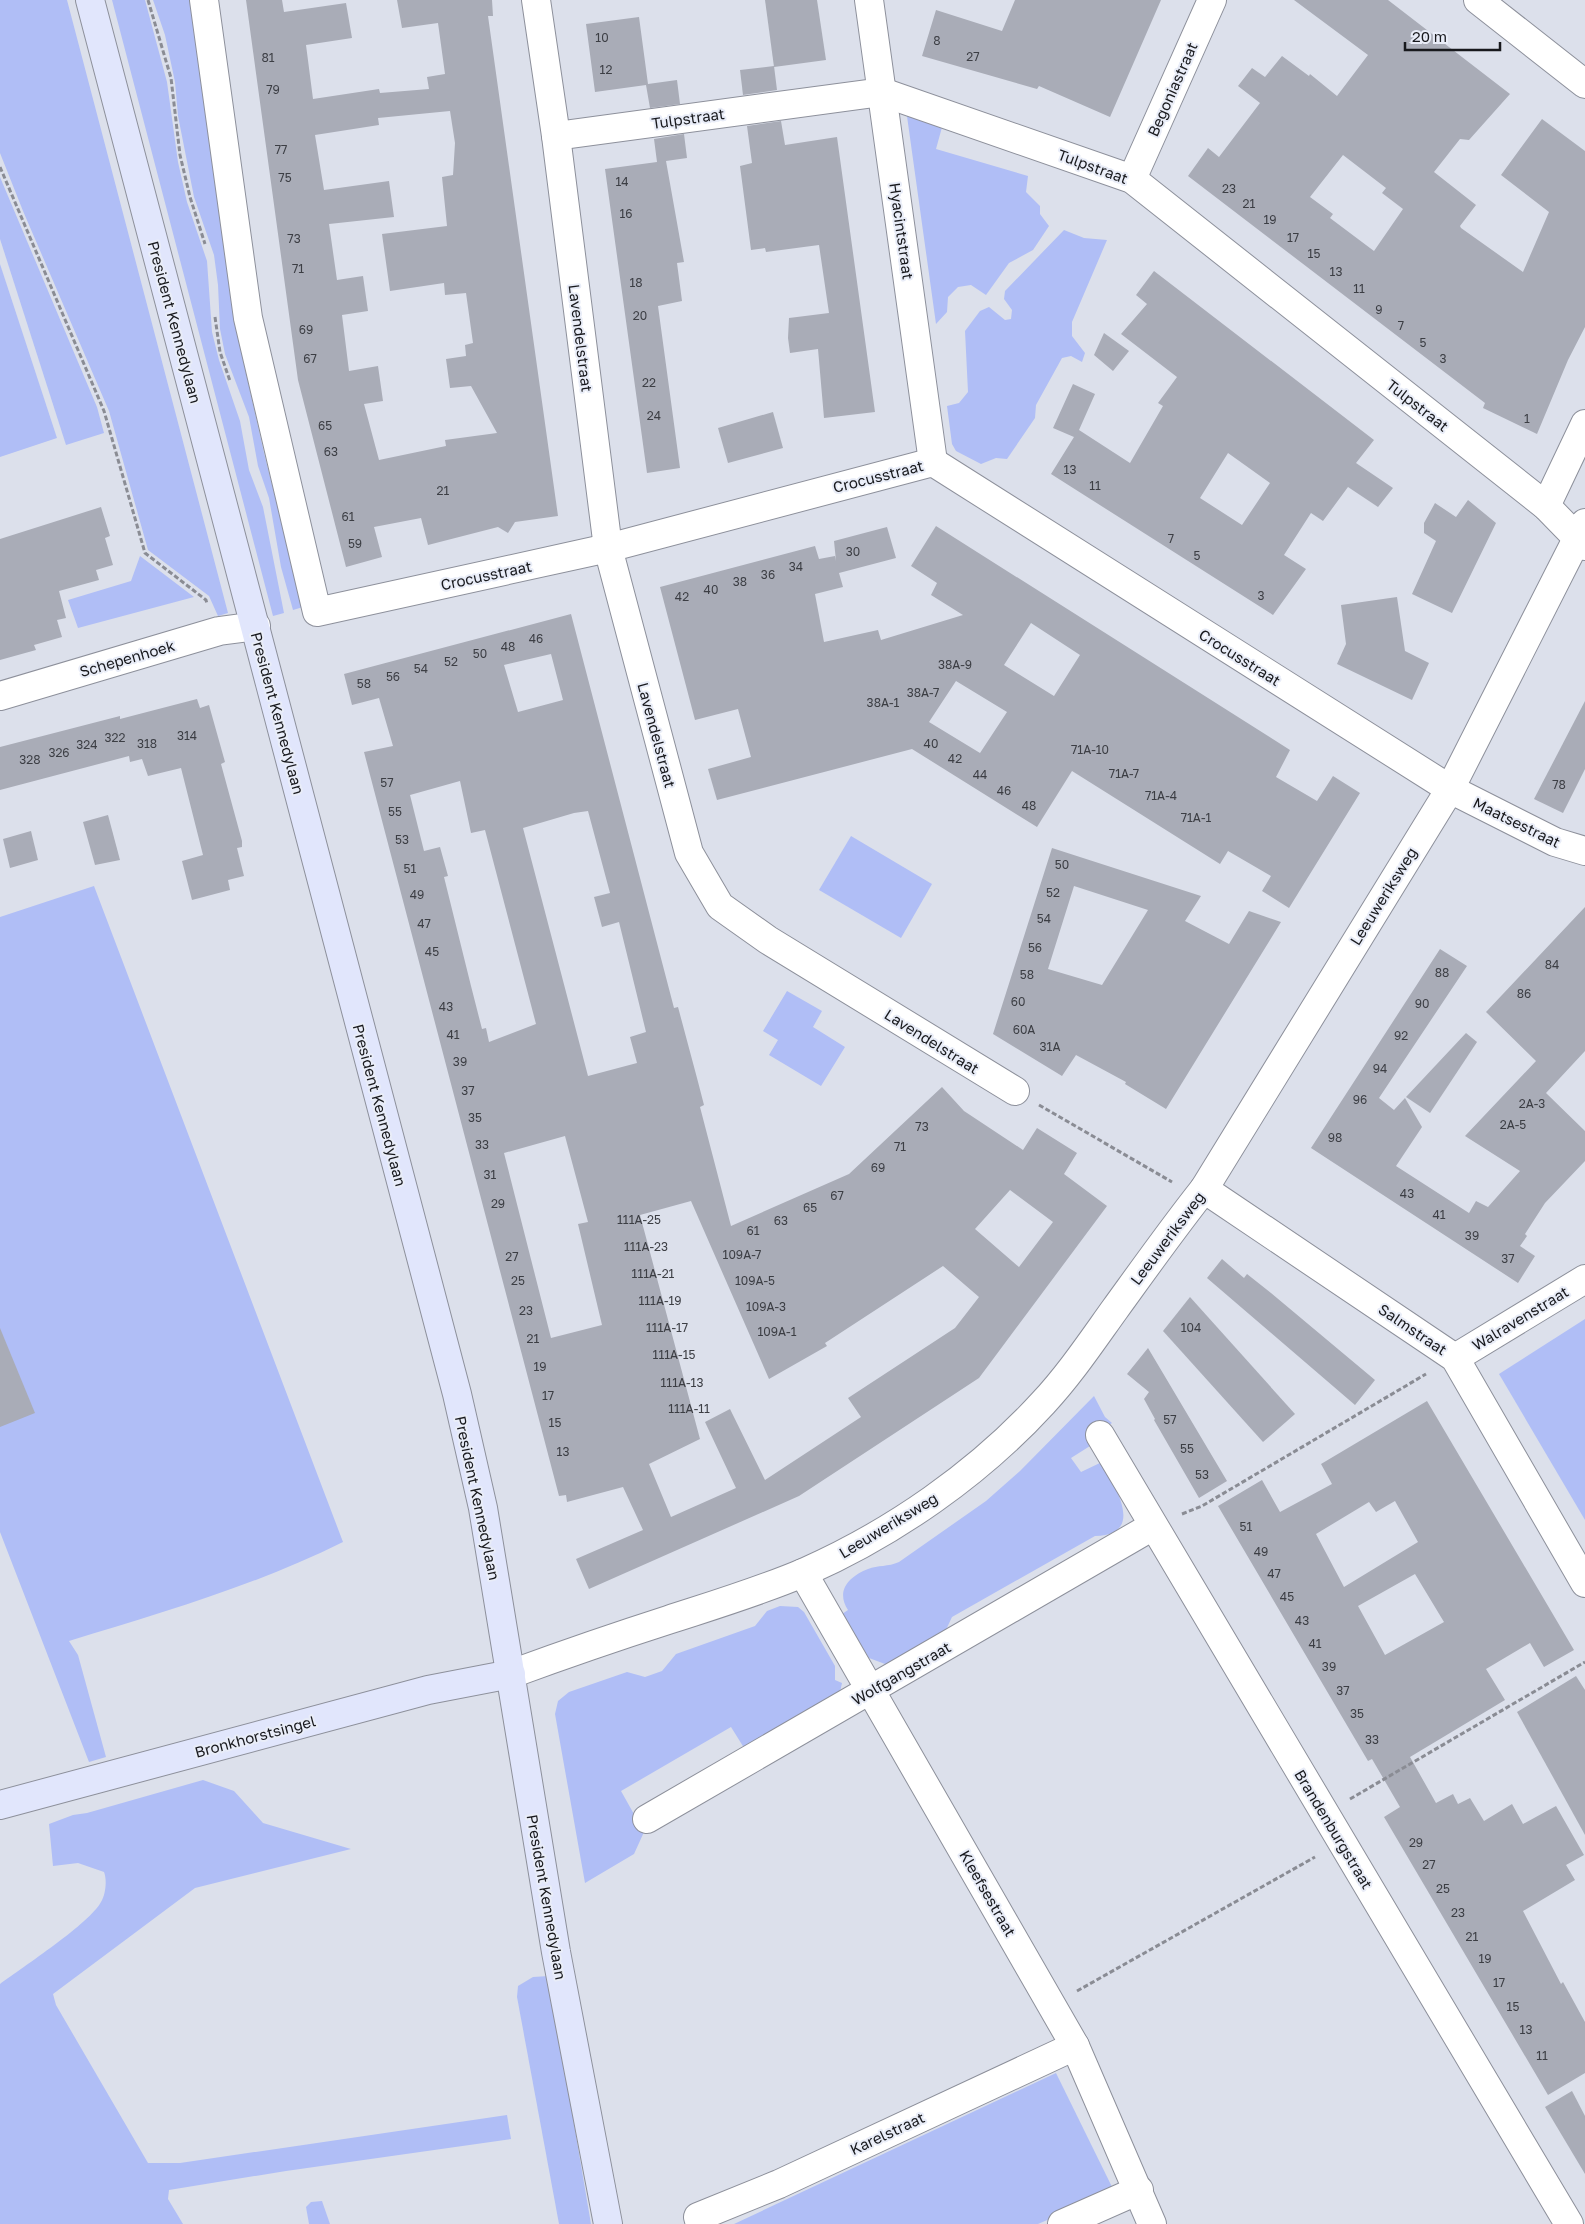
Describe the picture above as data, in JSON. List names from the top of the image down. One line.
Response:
{"streets":{"street":["Begoniastraat","Tulpstraat","Hyacintstraat","President Kennedylaan","Lavendelstraat","Crocusstraat","Schepenhoek","Maatsestraat","Leeuweriksweg","Walravenstraat","Salmstraat","Wolfgangstraat","Bronkhorstsingel","Brandenburgstraat","Kleefsestraat","Karelstraat"]},"crossings":[["Begoniastraat","Tulpstraat"],["Tulpstraat","Hyacintstraat"],["Tulpstraat","Lavendelstraat"],["Tulpstraat","Leeuweriksweg"],["Hyacintstraat","Crocusstraat"],["President Kennedylaan","Schepenhoek"],["President Kennedylaan","Leeuweriksweg"],["President Kennedylaan","Bronkhorstsingel"],["Lavendelstraat","Crocusstraat"],["Crocusstraat","Maatsestraat"],["Crocusstraat","Leeuweriksweg"],["Maatsestraat","Leeuweriksweg"],["Leeuweriksweg","Salmstraat"],["Leeuweriksweg","Bronkhorstsingel"],["Leeuweriksweg","Kleefsestraat"],["Walravenstraat","Salmstraat"],["Wolfgangstraat","Brandenburgstraat"],["Wolfgangstraat","Kleefsestraat"],["Kleefsestraat","Karelstraat"]],"house_numbers":["10","8","27","81","12","79","77","75","14","23","21","16","19","17","73","15","71","13","18","11","9","20","7","69","5","67","3","22","24","1","65","63","13","11","21","61","7","59","30","5","34","36","38","40","3","42","46","48","50","52","38A-9","54","56","58","38A-7","38A-1","314","322","318","40","324","71A-10","326","42","328","71A-7","44","57","78","46","71A-4","48","55","71A-1","53","50","51","52","49","54","47","56","45","84","88","58","86","60","90","43","60A","41","92","31A","39","94","37","96","2A-3","35","2A-5","73","98","33","71","69","31","43","67","29","65","41","111A-25","63","61","39","111A-23","109A-7","27","37","111A-21","25","109A-5","111A-19","109A-3","23","111A-17","104","109A-1","21","111A-15","19","111A-13","17","111A-11","57","15","55","13","53","51","49","47","45","43","41","39","37","35","33","29","27","25","23","21","19","17","15","13","11"],"scale_bar":"20 m"}
